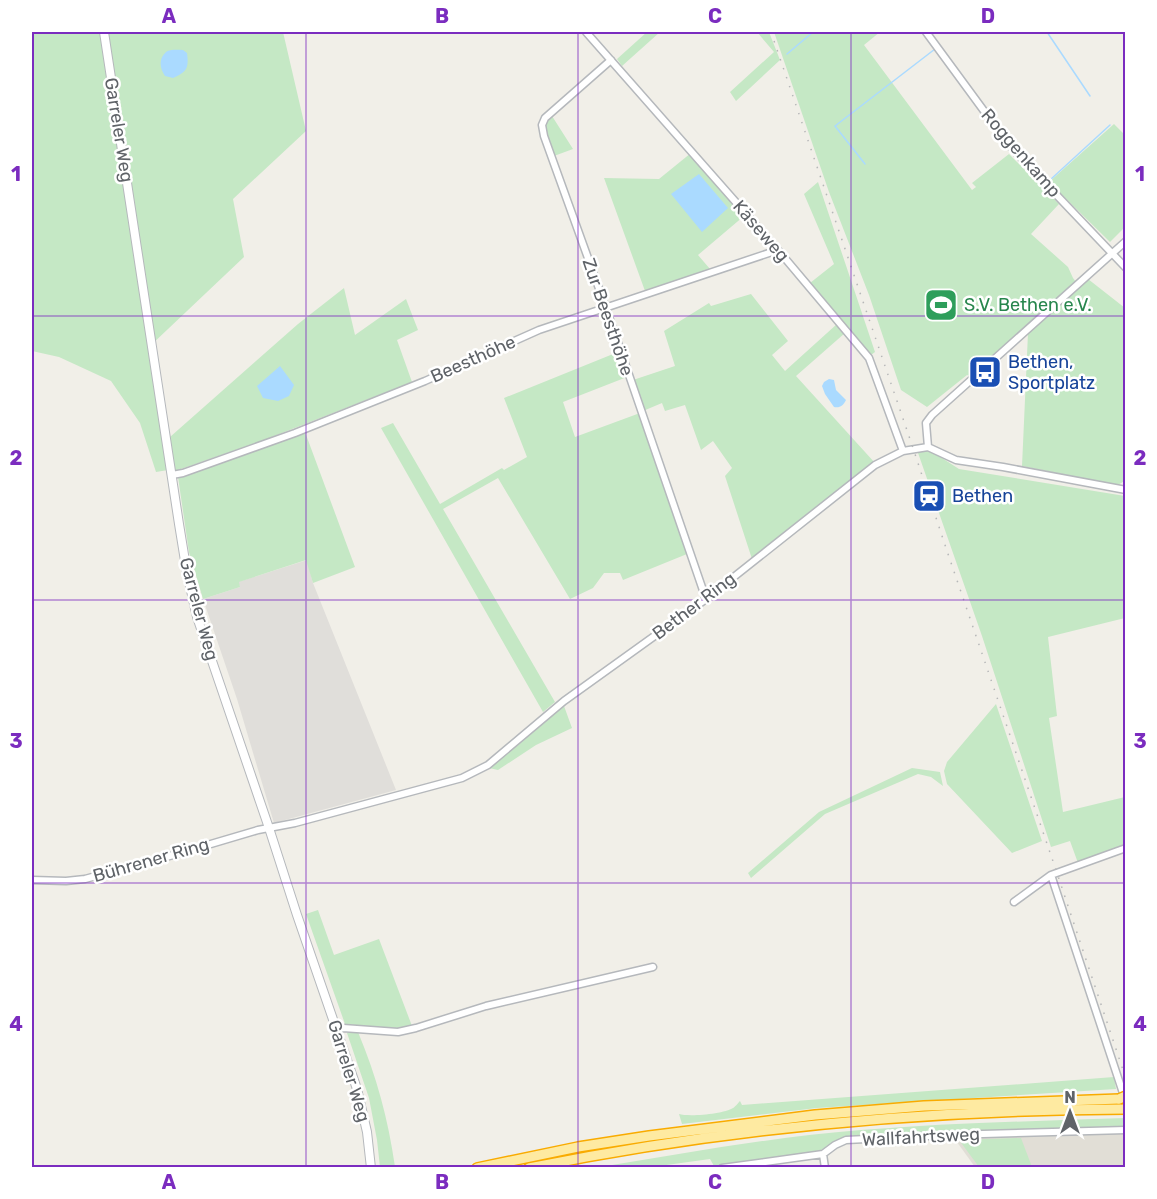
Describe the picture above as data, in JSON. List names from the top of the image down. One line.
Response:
{"streets":{"street":["Garreler Weg","Roggenkamp","Käseweg","Zur Beesthöhe","Beesthöhe","Bether Ring","Bührener Ring","Wallfahrtsweg"]},"crossings":[["Garreler Weg","Beesthöhe"],["Garreler Weg","Bether Ring"],["Garreler Weg","Bührener Ring"],["Käseweg","Zur Beesthöhe"],["Käseweg","Beesthöhe"],["Käseweg","Bether Ring"],["Zur Beesthöhe","Beesthöhe"],["Zur Beesthöhe","Bether Ring"],["Bether Ring","Bührener Ring"]],"places":{"sports":["S.V. Bethen e.V."],"bus stop":["Bethen, Sportplatz"],"station":["Bethen"]},"north":"top","grid":{"columns":["A","B","C","D"],"rows":["1","2","3","4"]}}
